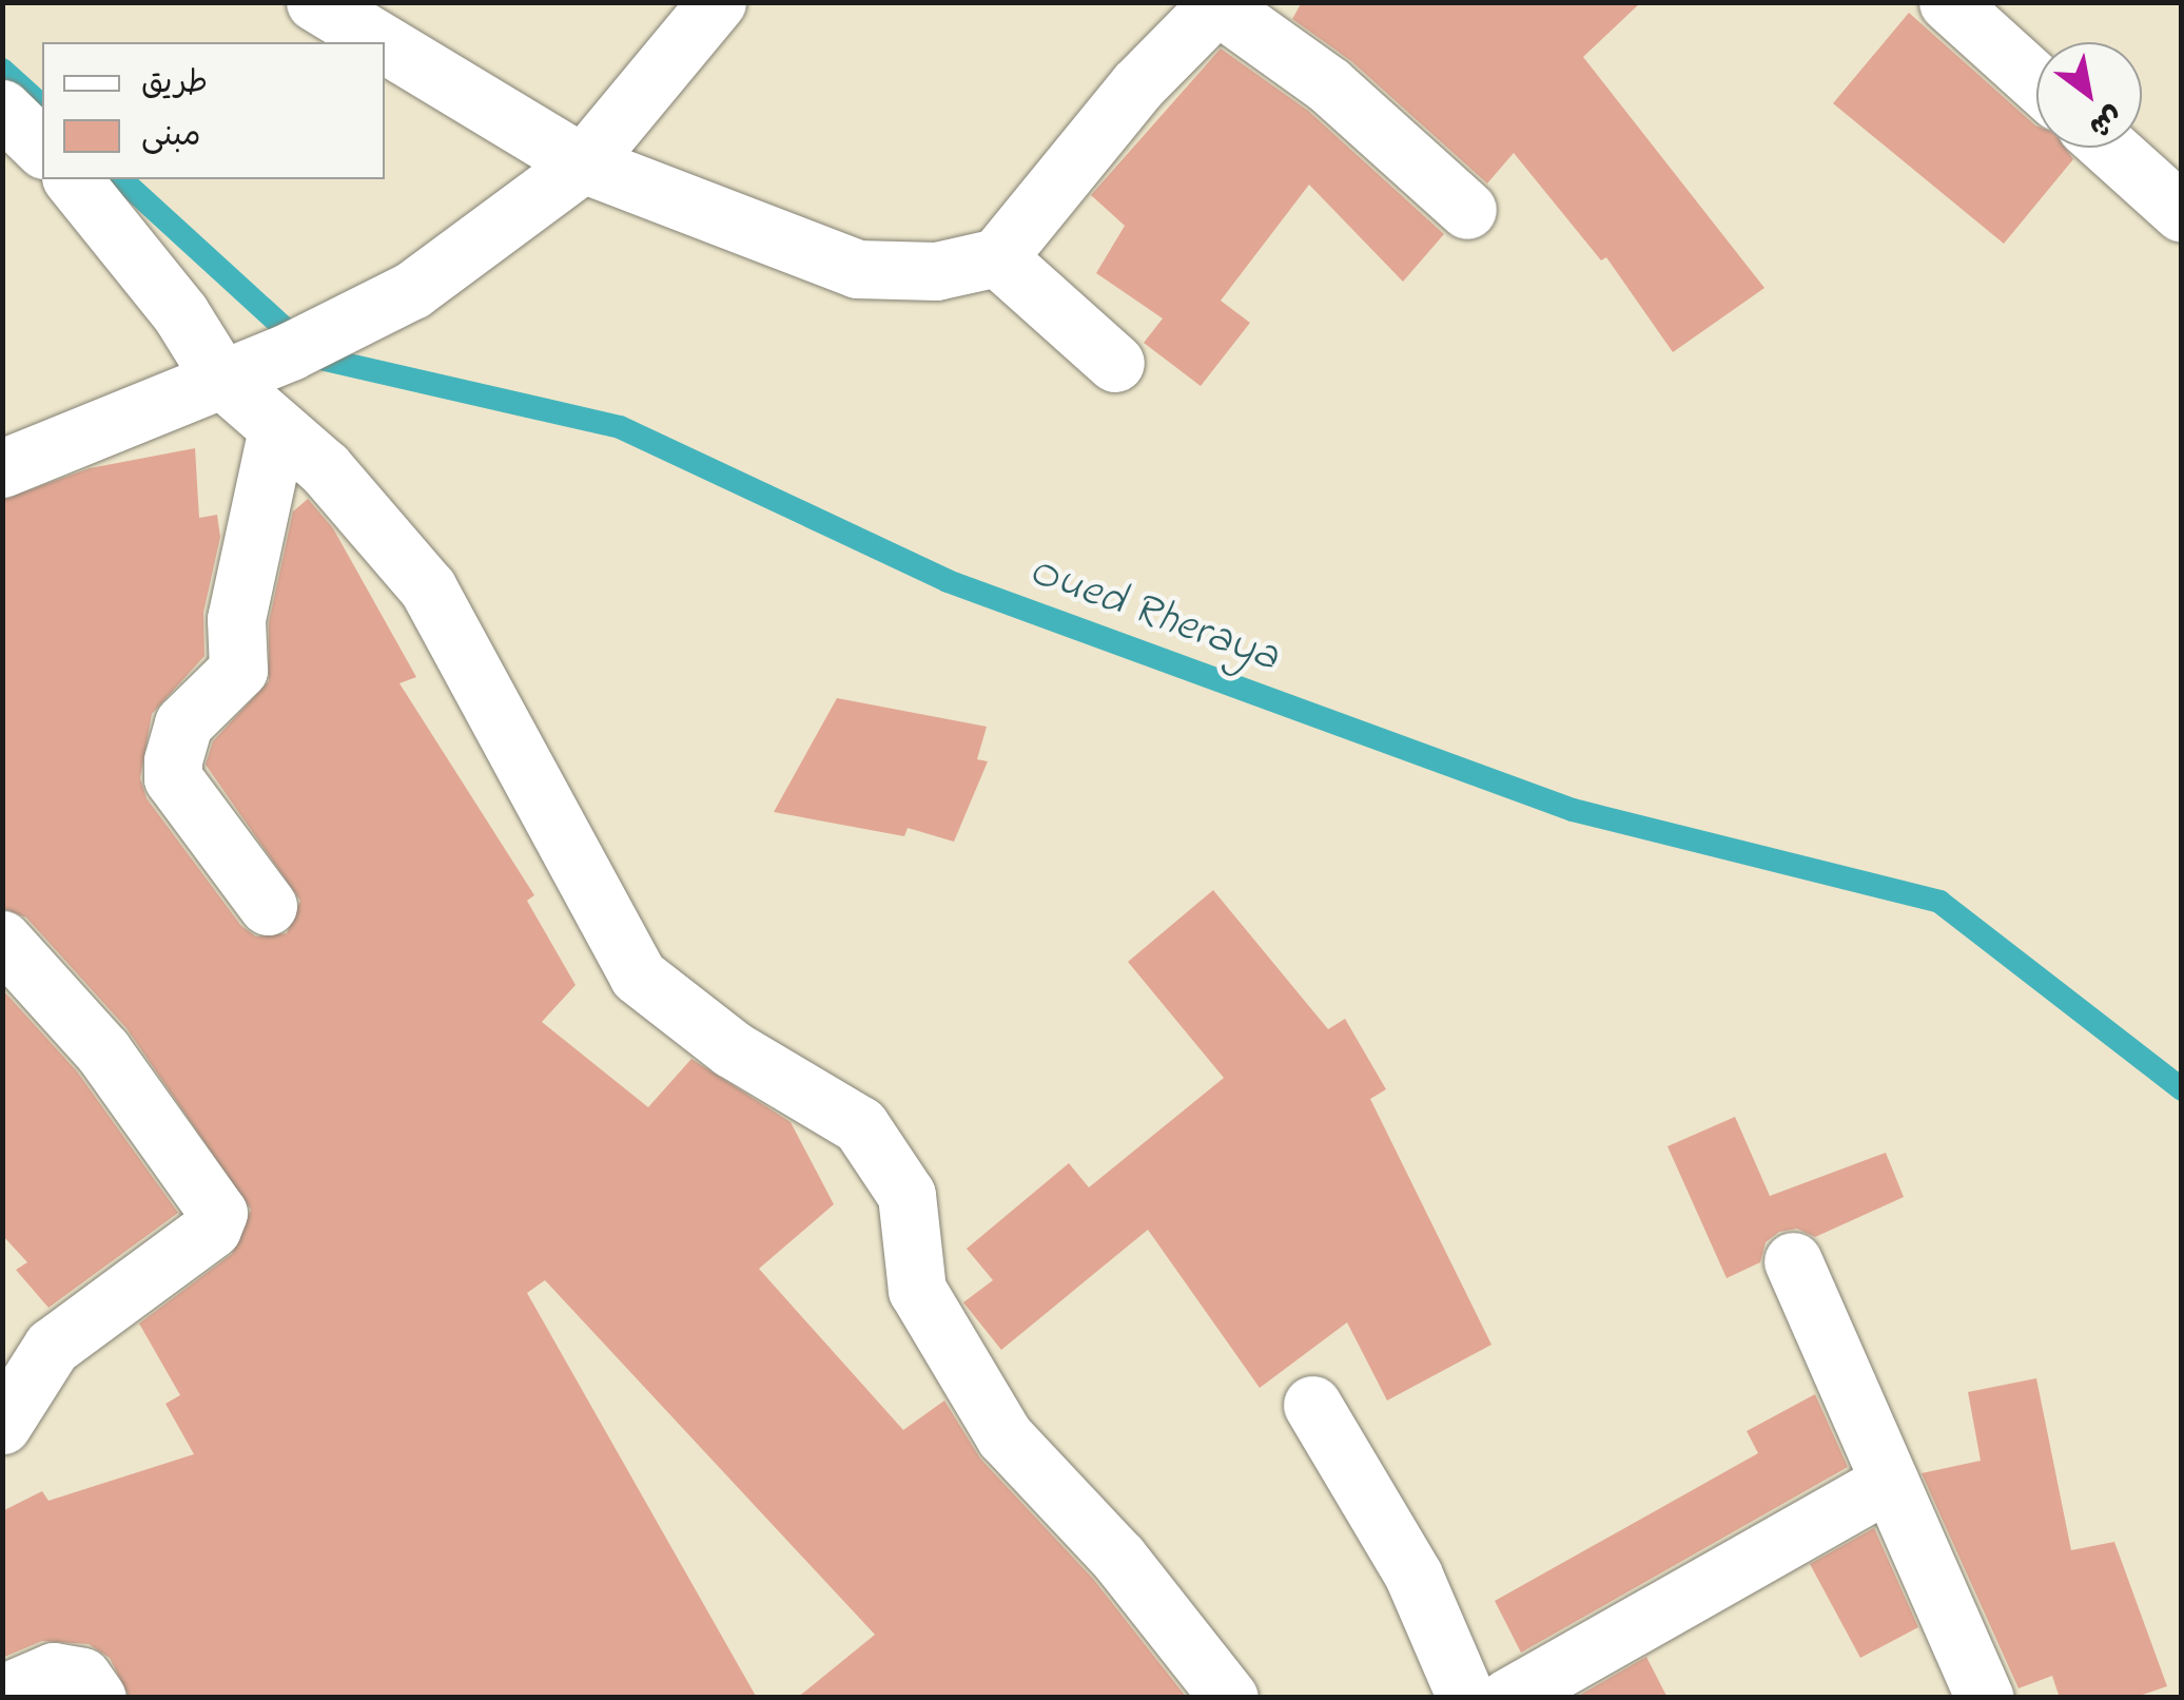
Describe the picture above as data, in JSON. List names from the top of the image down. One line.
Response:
{"water":["Oued Rheraya"],"legend":["طريق","مبنى"],"north":"bottom right"}
